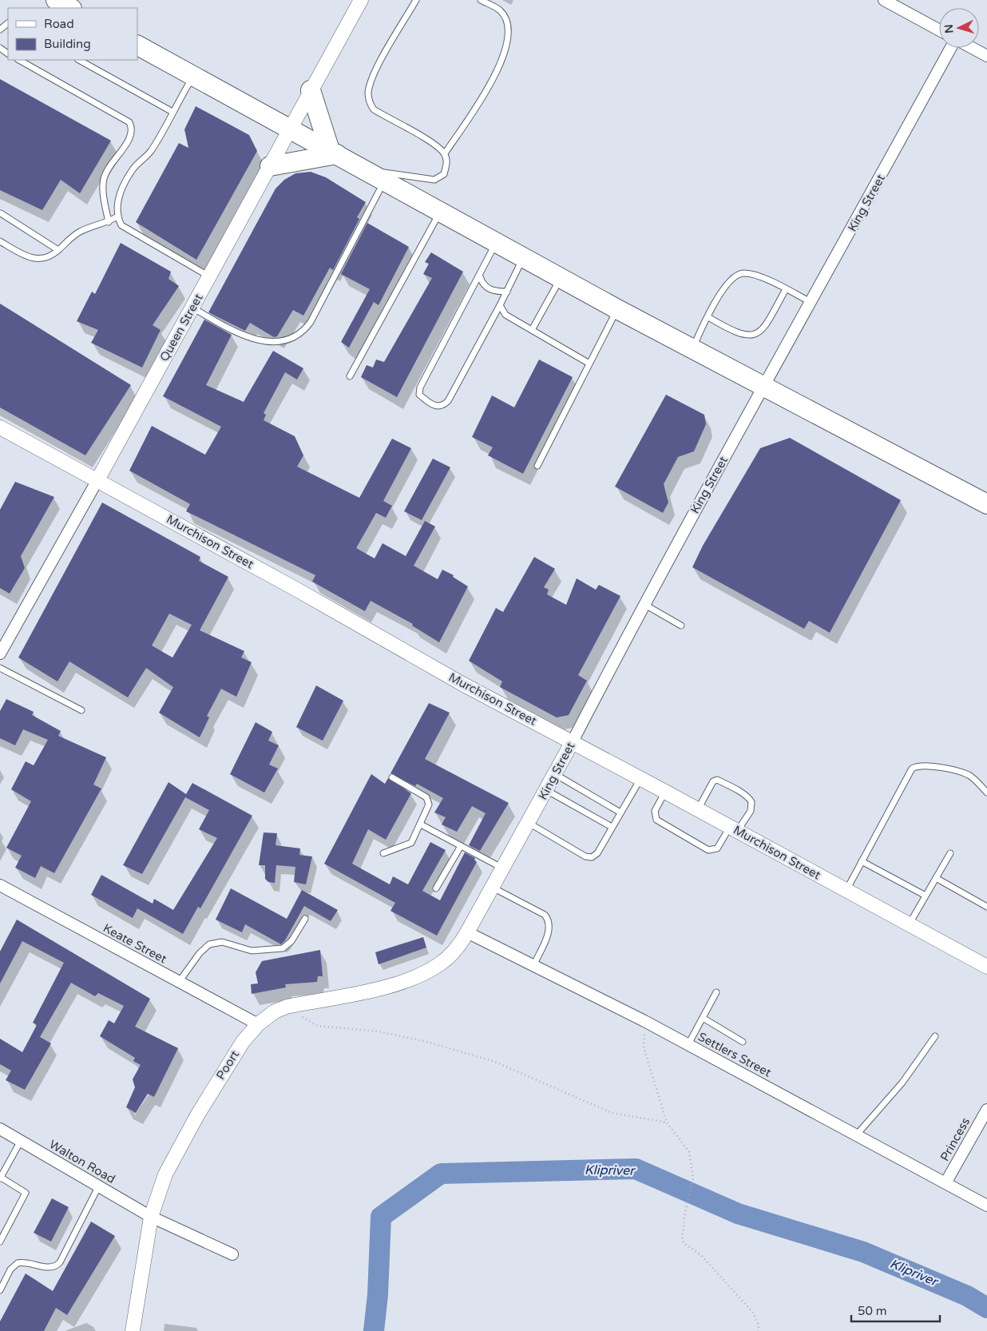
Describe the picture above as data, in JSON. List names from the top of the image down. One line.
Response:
{"streets":{"street":["King Street","Queen Street","Murchison Street","Keate Street","Settlers Street","Poort","Princess","Walton Road"]},"crossings":[["King Street","Murchison Street"],["King Street","Settlers Street"],["King Street","Poort"],["Queen Street","Murchison Street"],["Keate Street","Poort"],["Settlers Street","Poort"],["Settlers Street","Princess"],["Poort","Walton Road"]],"water":["Klipriver"],"legend":["Road","Building"],"scale_bar":"50 m","north":"left"}
